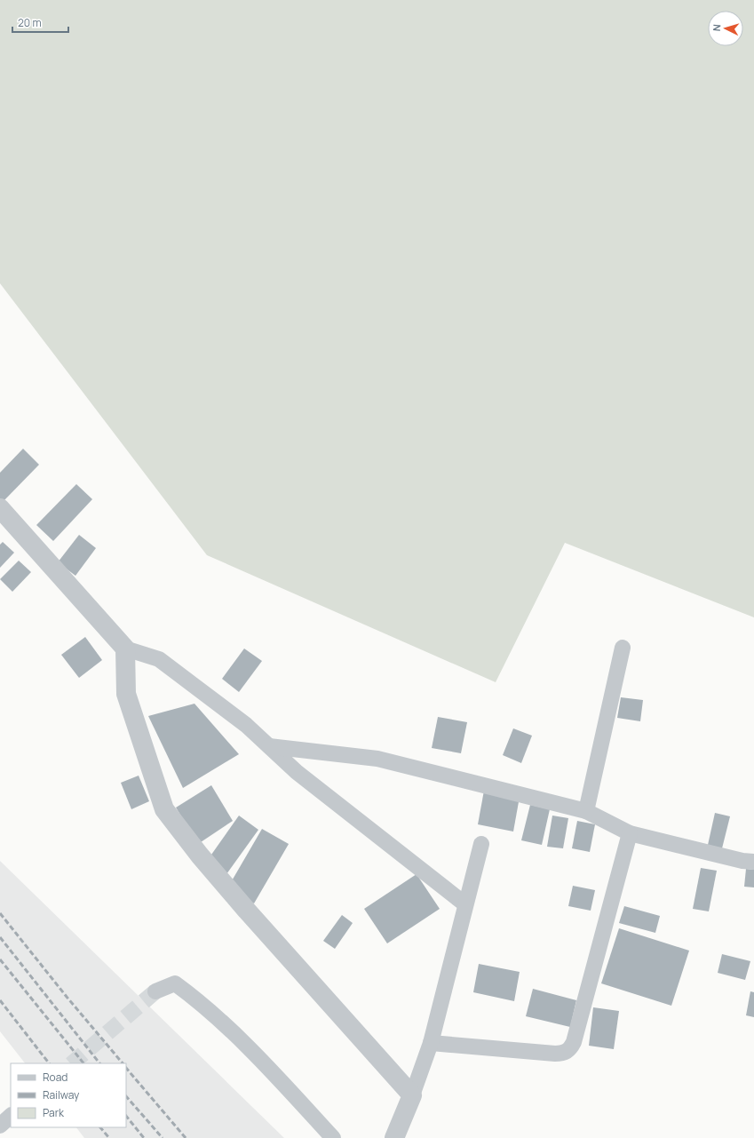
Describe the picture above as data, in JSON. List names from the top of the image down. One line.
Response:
{"legend":["Road","Railway","Park"],"scale_bar":"20 m","north":"left"}
